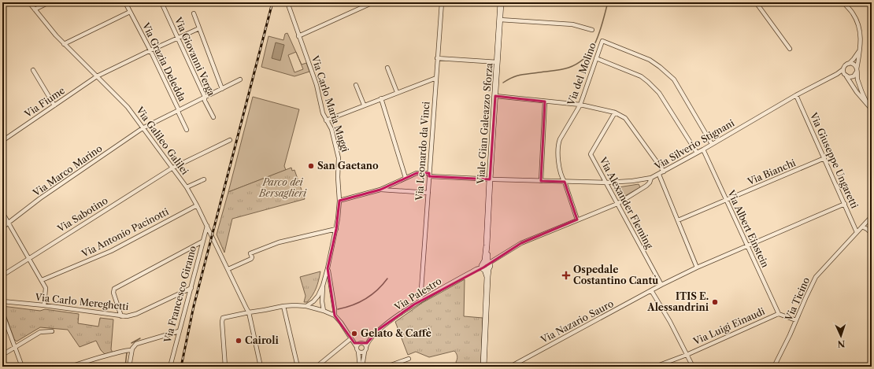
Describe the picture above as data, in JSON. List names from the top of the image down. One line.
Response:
{"streets":{"street":["Via Giovanni Verga","Via Grazia Deledda","Via del Molino","Via Fiume","Via Carlo Maria Maggi","Viale Gian Galeazzo Sforza","Via Galileo Galilei","Via Silverio Stignani","Via Leonardo da Vinci","Via Giuseppe Ungaretti","Via Marco Marino","Via Bianchi","Via Alexander Fleming","Via Sabotino","Via Albert Einstein","Via Antonio Pacinotti","Via Francesco Giramo","Via Palestro","Via Ticino","Via Carlo Mereghetti","Via Nazario Sauro","Via Luigi Einaudi"]},"crossings":[["Via Giovanni Verga","Via Fiume"],["Via Giovanni Verga","Via Marco Marino"],["Via Grazia Deledda","Via Fiume"],["Via Grazia Deledda","Via Marco Marino"],["Via del Molino","Via Silverio Stignani"],["Via del Molino","Via Palestro"],["Via Fiume","Via Galileo Galilei"],["Viale Gian Galeazzo Sforza","Via Silverio Stignani"],["Viale Gian Galeazzo Sforza","Via Palestro"],["Via Galileo Galilei","Via Marco Marino"],["Via Galileo Galilei","Via Sabotino"],["Via Galileo Galilei","Via Antonio Pacinotti"],["Via Galileo Galilei","Via Francesco Giramo"],["Via Silverio Stignani","Via Leonardo da Vinci"],["Via Silverio Stignani","Via Giuseppe Ungaretti"],["Via Silverio Stignani","Via Alexander Fleming"],["Via Silverio Stignani","Via Albert Einstein"],["Via Silverio Stignani","Via Palestro"],["Via Leonardo da Vinci","Via Palestro"],["Via Giuseppe Ungaretti","Via Bianchi"],["Via Giuseppe Ungaretti","Via Ticino"],["Via Giuseppe Ungaretti","Via Nazario Sauro"],["Via Bianchi","Via Albert Einstein"],["Via Alexander Fleming","Via Palestro"],["Via Alexander Fleming","Via Nazario Sauro"],["Via Albert Einstein","Via Nazario Sauro"],["Via Albert Einstein","Via Luigi Einaudi"],["Via Francesco Giramo","Via Carlo Mereghetti"],["Via Ticino","Via Luigi Einaudi"]],"parks":["Parco dei Bersaglieri"],"places":{"other":["San Gaetano","ITIS E. Alessandrini","Gelato & Caffè","Cairoli"],"health":["Ospedale Costantino Cantù"]},"north":"bottom"}
